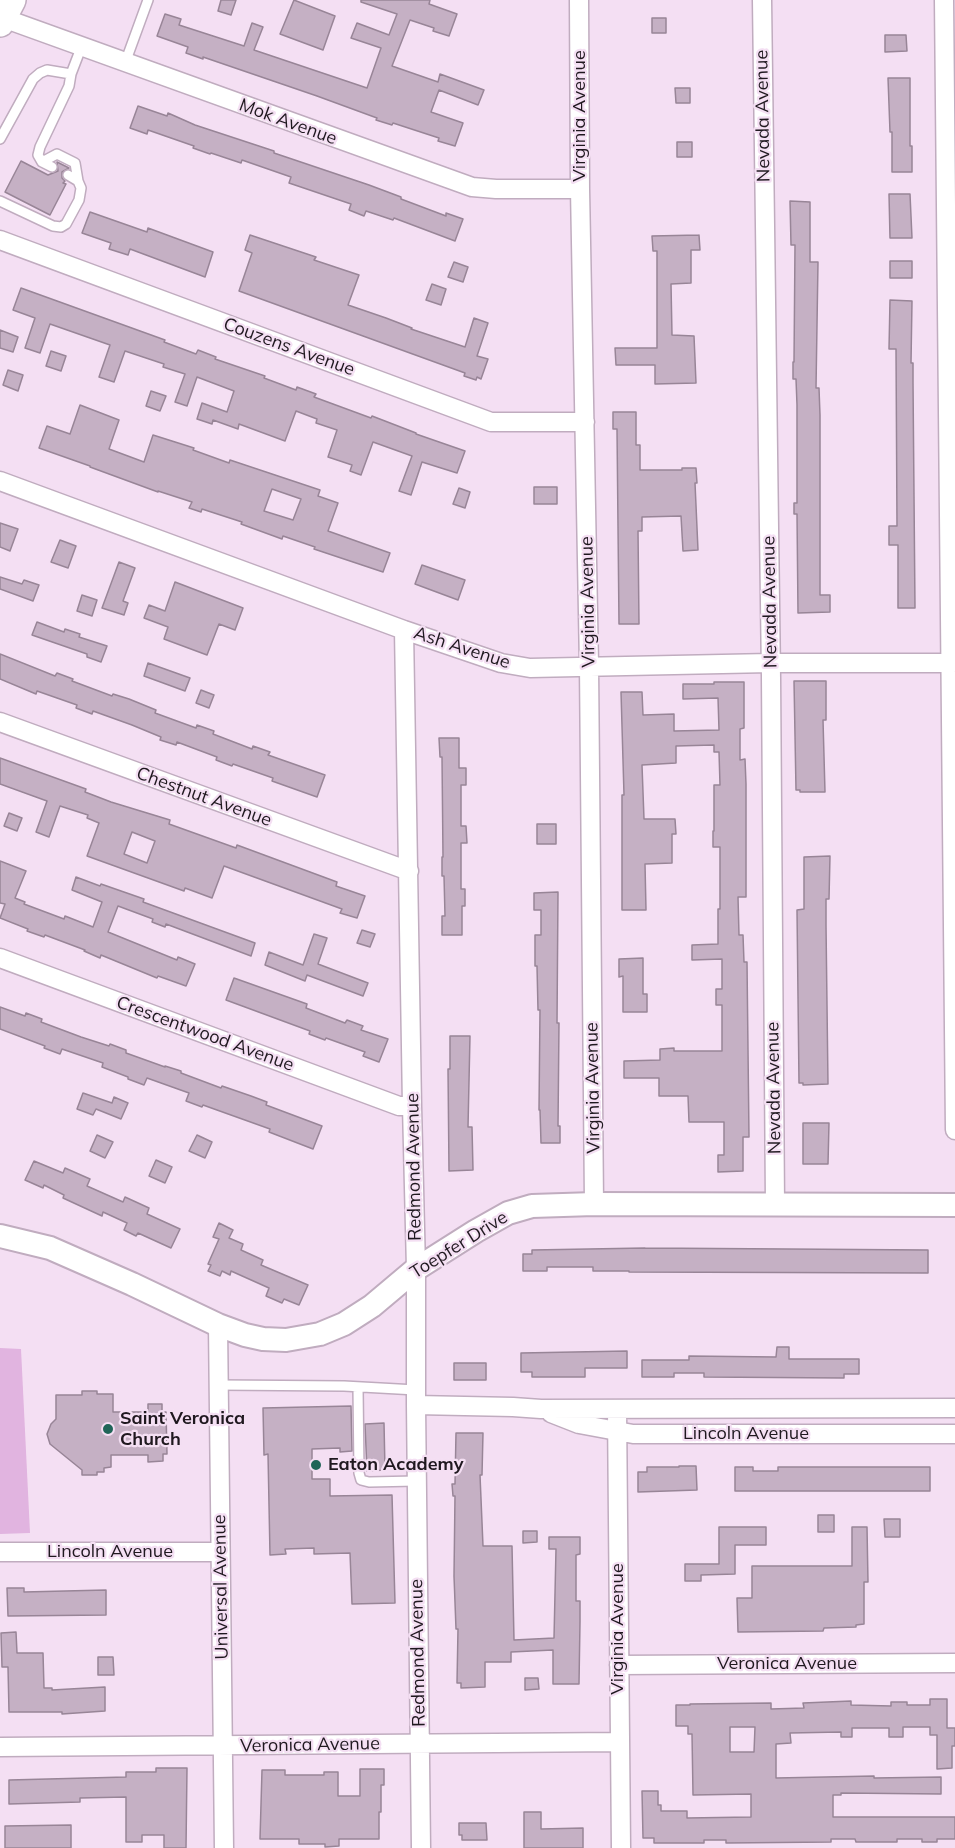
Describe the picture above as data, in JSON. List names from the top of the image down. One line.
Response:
{"streets":{"street":["Virginia Avenue","Nevada Avenue","Mok Avenue","Couzens Avenue","Ash Avenue","Chestnut Avenue","Crescentwood Avenue","Redmond Avenue","Toepfer Drive","Lincoln Avenue","Universal Avenue","Veronica Avenue"]},"crossings":[["Virginia Avenue","Mok Avenue"],["Virginia Avenue","Couzens Avenue"],["Virginia Avenue","Ash Avenue"],["Virginia Avenue","Toepfer Drive"],["Virginia Avenue","Lincoln Avenue"],["Virginia Avenue","Veronica Avenue"],["Nevada Avenue","Ash Avenue"],["Nevada Avenue","Toepfer Drive"],["Ash Avenue","Redmond Avenue"],["Chestnut Avenue","Redmond Avenue"],["Crescentwood Avenue","Redmond Avenue"],["Redmond Avenue","Toepfer Drive"],["Redmond Avenue","Lincoln Avenue"],["Redmond Avenue","Veronica Avenue"],["Toepfer Drive","Universal Avenue"],["Lincoln Avenue","Universal Avenue"],["Universal Avenue","Veronica Avenue"]],"places":["Saint Veronica Church","Eaton Academy"]}
